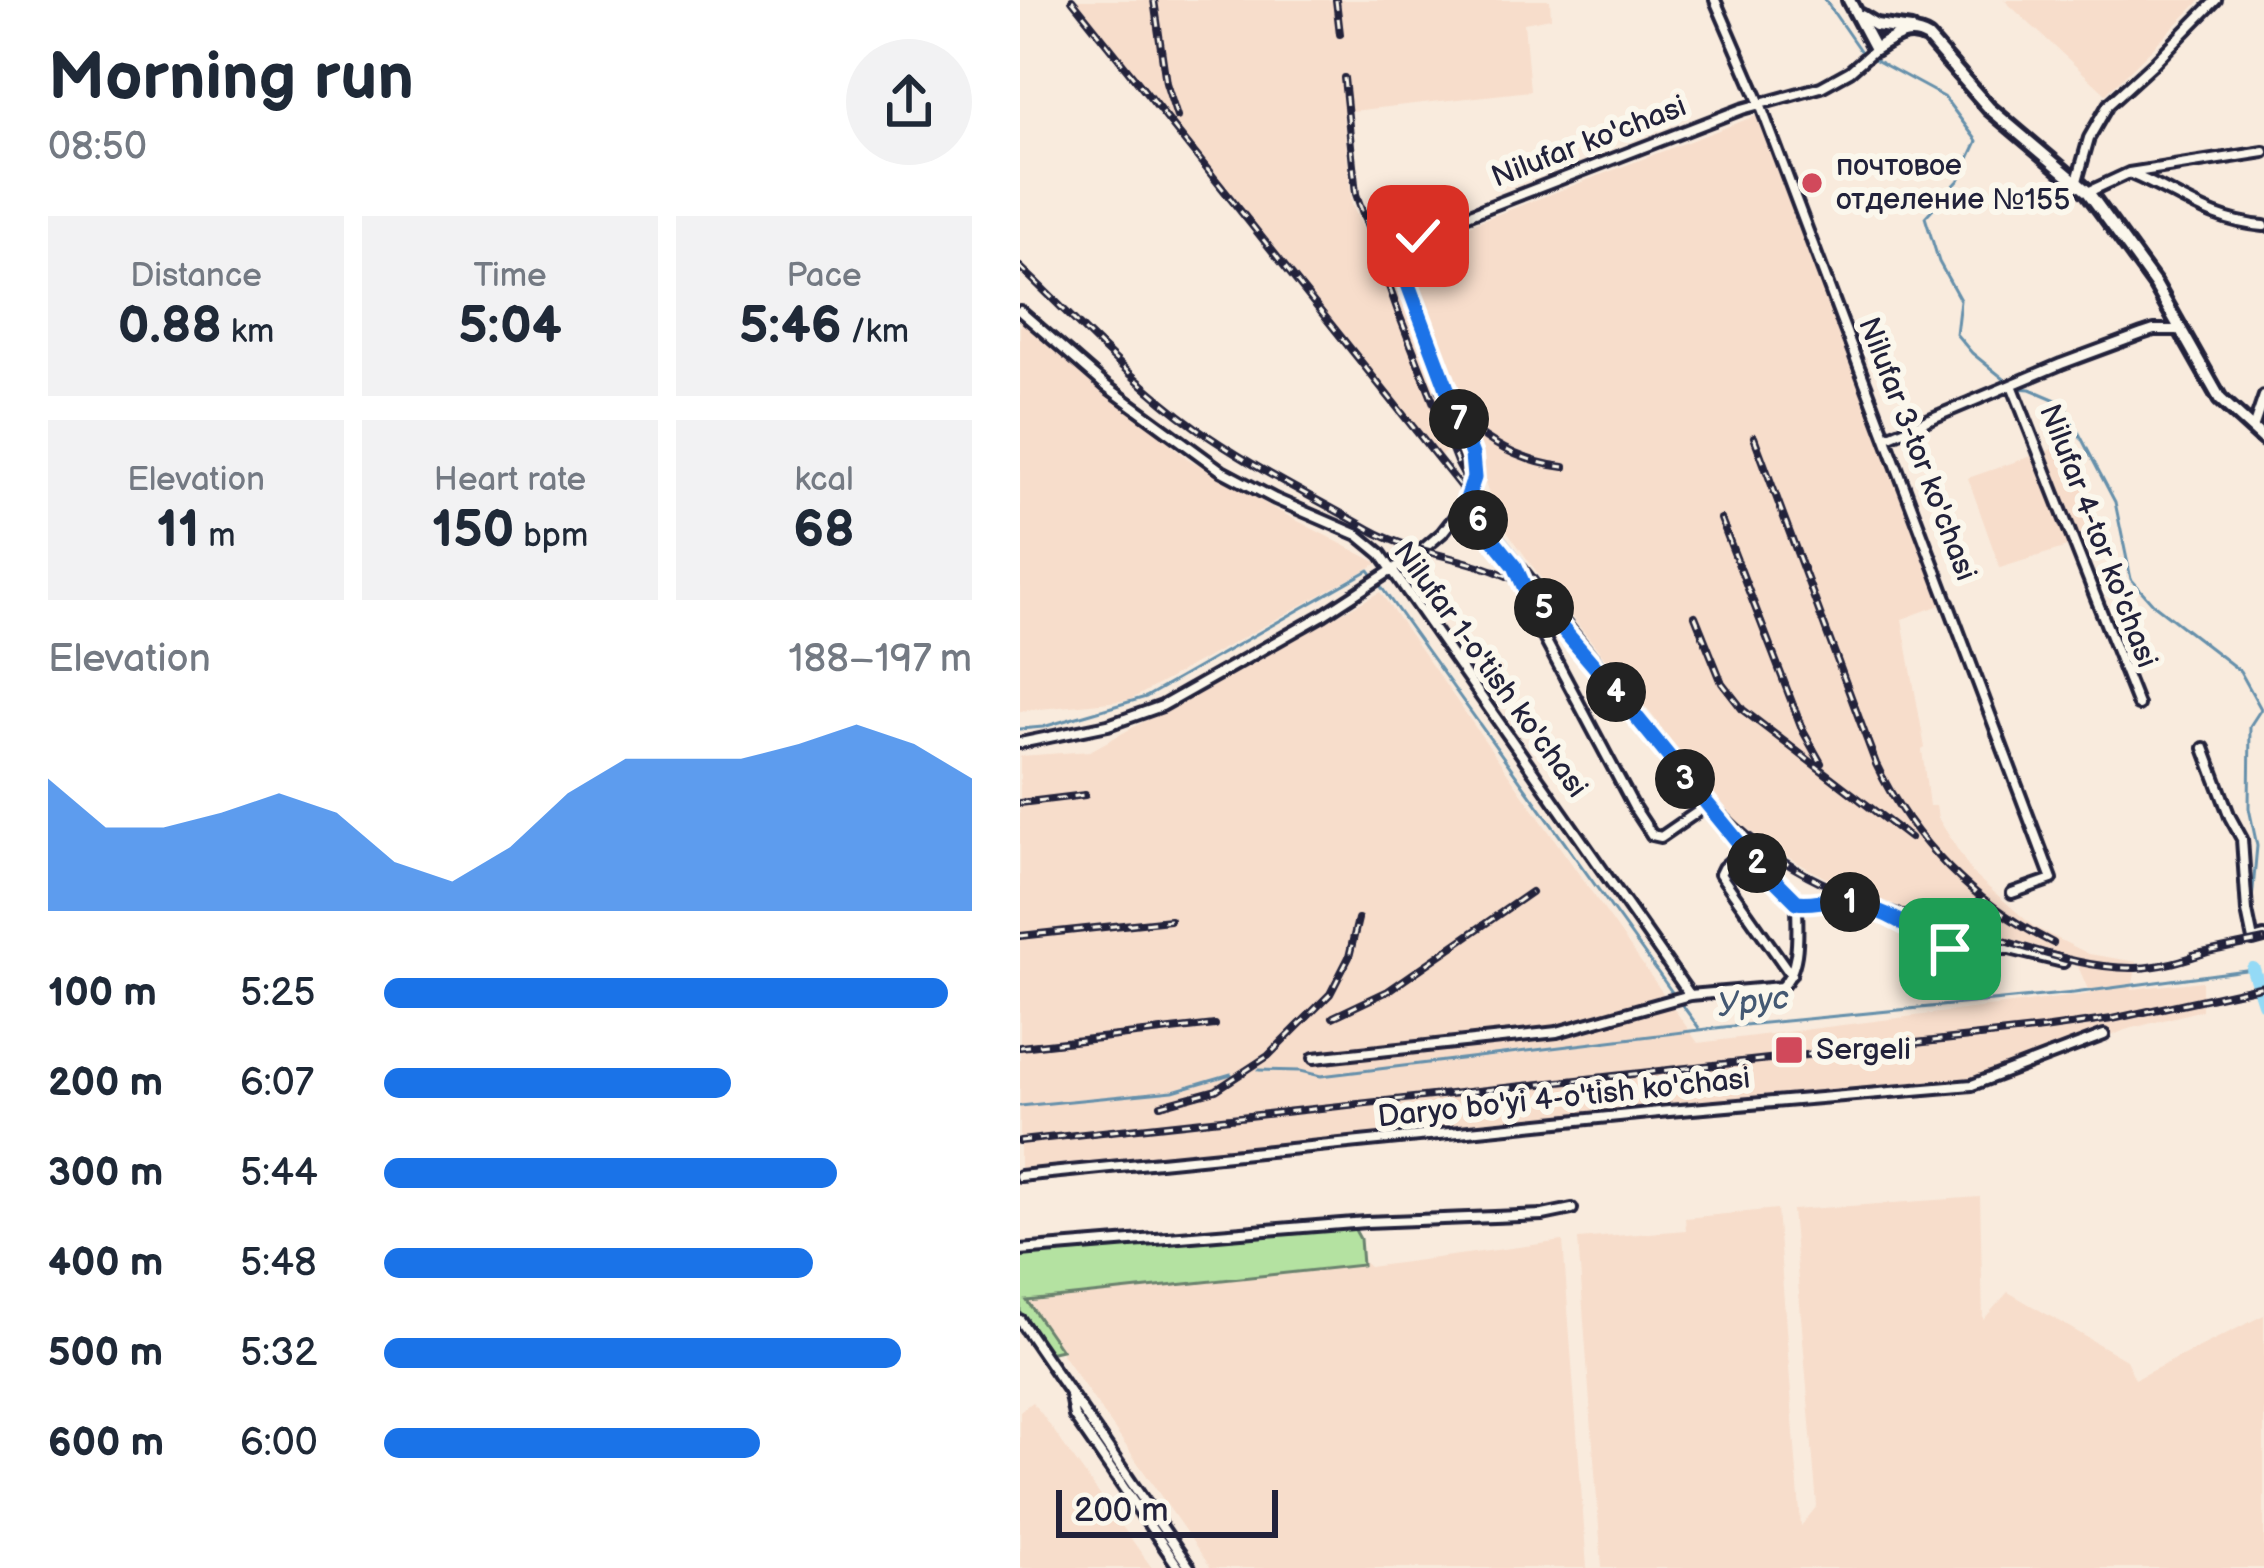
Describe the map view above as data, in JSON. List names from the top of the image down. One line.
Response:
{"streets":{"street":["Nilufar ko'chasi","Nilufar 3-tor ko'chasi","Nilufar 4-tor ko'chasi","Nilufar 1-o'tish ko'chasi","Daryo bo'yi 4-o'tish ko'chasi"]},"crossings":[["Nilufar ko'chasi","Nilufar 3-tor ko'chasi"]],"water":["Урус"],"places":{"other":["почтовое отделение №155"],"transit":["Sergeli"]},"scale_bar":"200 m","page":{"heading":["Morning run","08:50"],"stats":[["Distance","0.88 km"],["Time","5:04"],["Pace","5:46 /km"],["Elevation","11 m"],["Heart rate","150 bpm"],["kcal","68"]],"pins":["7","6","5","4","3","2","1"],"chart":["Elevation","188–197 m"],"list":[{"name":"100 m","note":"5:25"},{"name":"200 m","note":"6:07"},{"name":"300 m","note":"5:44"},{"name":"400 m","note":"5:48"},{"name":"500 m","note":"5:32"},{"name":"600 m","note":"6:00"}],"scale":"200 m"}}
